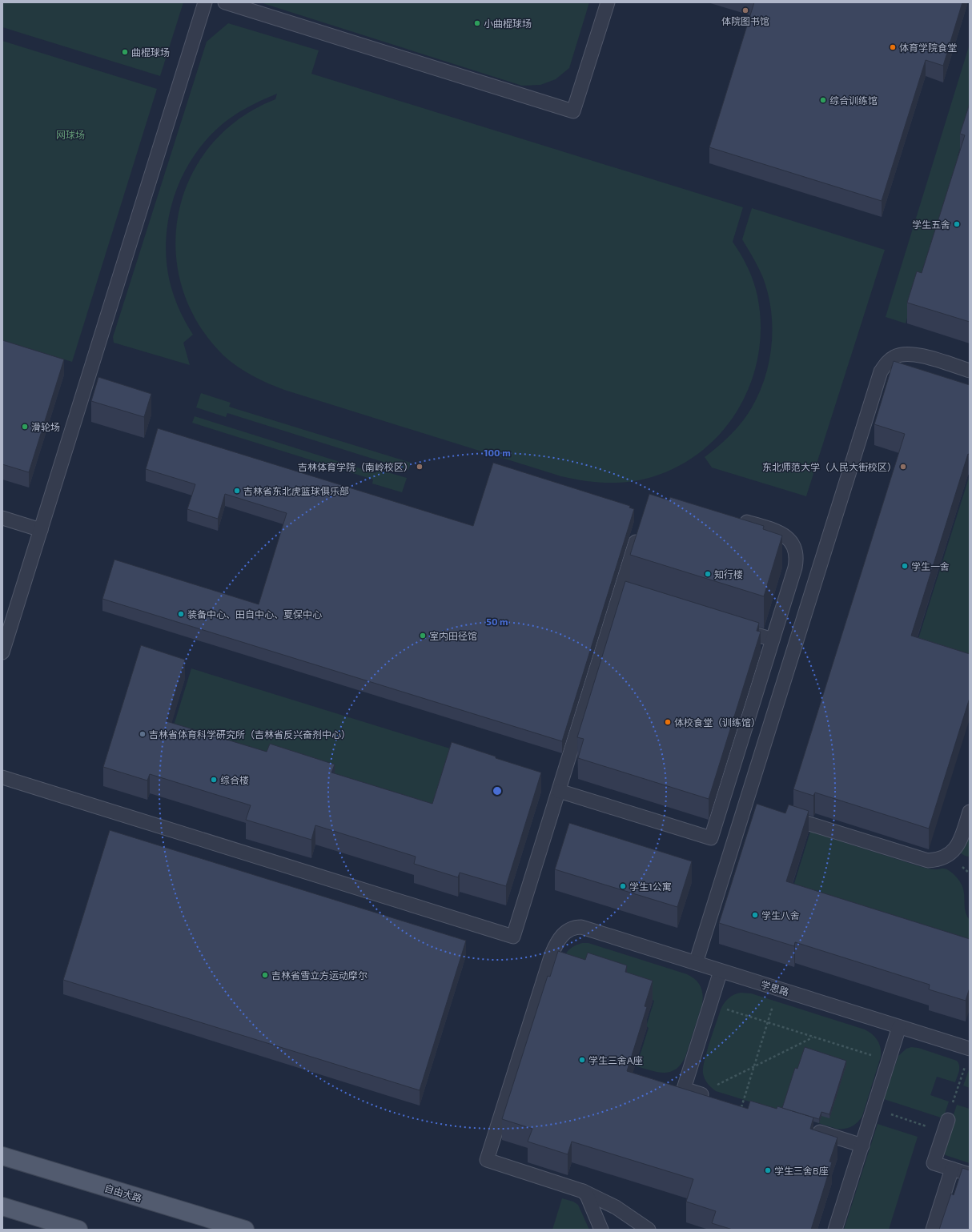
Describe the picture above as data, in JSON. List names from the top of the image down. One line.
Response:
{"streets":{"main road":["自由大路"],"lane":["学思路"]},"parks":["网球场"],"places":["体院图书馆","小曲棍球场","体育学院食堂","曲棍球场","综合训练馆","学生五舍","滑轮场","吉林体育学院（南岭校区）","东北师范大学（人民大街校区）","吉林省东北虎篮球俱乐部","学生一舍","知行楼","装备中心、田自中心、夏保中心","室内田径馆","体校食堂（训练馆）","吉林省体育科学研究所（吉林省反兴奋剂中心）","综合楼","学生1公寓","学生八舍","吉林省雪立方运动摩尔","学生三舍A座","学生三舍B座"],"rings":["100 m","50 m"]}
